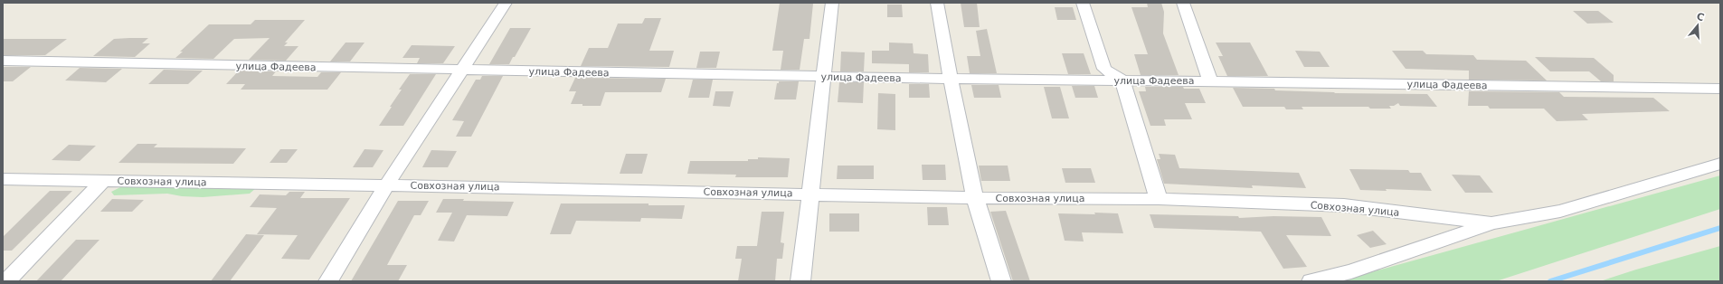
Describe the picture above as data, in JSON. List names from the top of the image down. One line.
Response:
{"streets":{"street":["улица Фадеева","Совхозная улица"]},"north":"top"}
